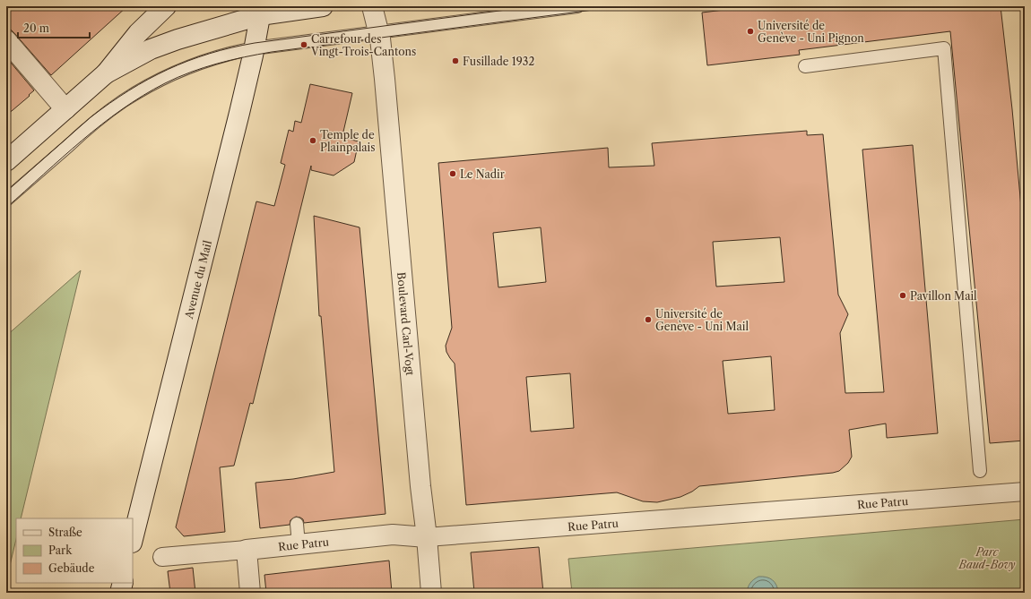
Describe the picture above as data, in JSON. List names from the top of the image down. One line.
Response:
{"streets":{"main road":["Avenue du Mail","Boulevard Carl-Vogt","Rue Patru"]},"crossings":[["Boulevard Carl-Vogt","Rue Patru"]],"parks":["Parc Baud-Bovy"],"places":["Université de Genève - Uni Pignon","Carrefour des Vingt-Trois-Cantons","Fusillade 1932","Temple de Plainpalais","Le Nadir","Pavillon Mail","Université de Genève - Uni Mail"],"legend":["Straße","Park","Gebäude"],"scale_bar":"20 m"}
